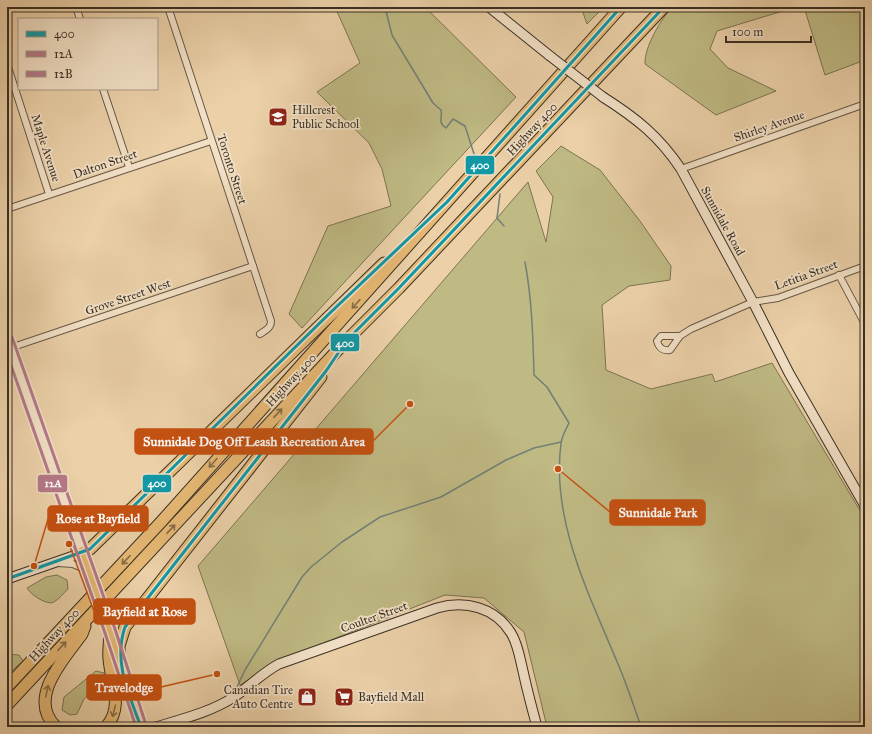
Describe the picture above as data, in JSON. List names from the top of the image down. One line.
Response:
{"streets":{"highway":["Highway 400"],"main road":["Sunnidale Road","Coulter Street"],"street":["Shirley Avenue","Maple Avenue","Dalton Street","Toronto Street","Letitia Street","Grove Street West"]},"crossings":[["Shirley Avenue","Sunnidale Road"],["Maple Avenue","Dalton Street"],["Dalton Street","Toronto Street"],["Toronto Street","Grove Street West"],["Sunnidale Road","Letitia Street"]],"places":{"school or university":["Hillcrest Public School"],"other":["Sunnidale Dog Off Leash Recreation Area","Sunnidale Park","Bayfield at Rose","Rose at Bayfield","Travelodge"],"shop":["Canadian Tire Auto Centre"],"supermarket":["Bayfield Mall"]},"lines":["transit line 400","transit line 12B","transit line 12A"],"legend":["400","12A","12B"],"scale_bar":"100 m"}
